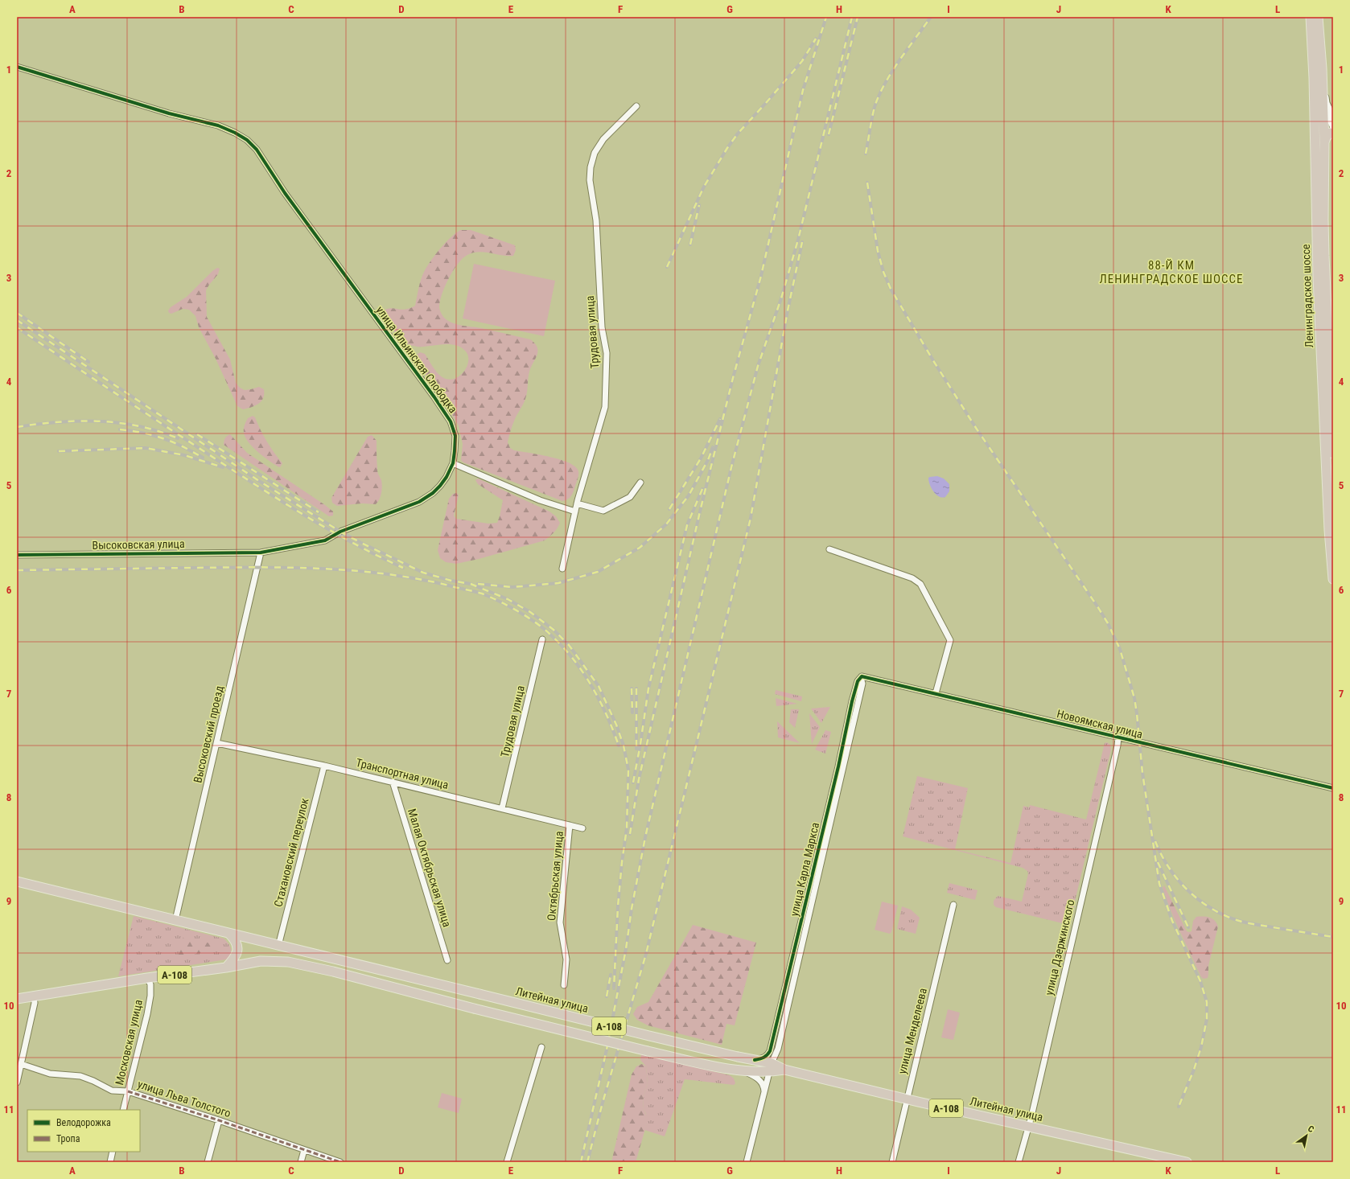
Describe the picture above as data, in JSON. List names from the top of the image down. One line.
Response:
{"streets":{"highway":["Ленинградское шоссе","А-108","Литейная улица"],"street":["Трудовая улица","улица Ильинская Слободка","Высоковская улица","Новоямская улица","Высоковский проезд","Транспортная улица","Стахановский переулок","Малая Октябрьская улица","улица Карла Маркса","Октябрьская улица","улица Дзержинского","улица Менделеева","Московская улица","улица Льва Толстого"]},"crossings":[["Трудовая улица","Транспортная улица"],["улица Ильинская Слободка","Высоковская улица"],["Высоковская улица","Высоковский проезд"],["Новоямская улица","улица Карла Маркса"],["Новоямская улица","улица Дзержинского"],["Высоковский проезд","Транспортная улица"],["Высоковский проезд","А-108"],["Транспортная улица","Стахановский переулок"],["Транспортная улица","Малая Октябрьская улица"],["Транспортная улица","Октябрьская улица"],["Стахановский переулок","А-108"],["Стахановский переулок","Литейная улица"],["улица Карла Маркса","А-108"],["улица Карла Маркса","Литейная улица"],["улица Дзержинского","Литейная улица"],["А-108","Литейная улица"],["А-108","Московская улица"],["Литейная улица","улица Менделеева"],["Московская улица","улица Льва Толстого"]],"districts":["88-Й КМ ЛЕНИНГРАДСКОЕ ШОССЕ"],"legend":["Велодорожка","Тропа"],"north":"top right","grid":{"columns":["A","B","C","D","E","F","G","H","I","J","K","L"],"rows":["1","2","3","4","5","6","7","8","9","10","11"]}}
